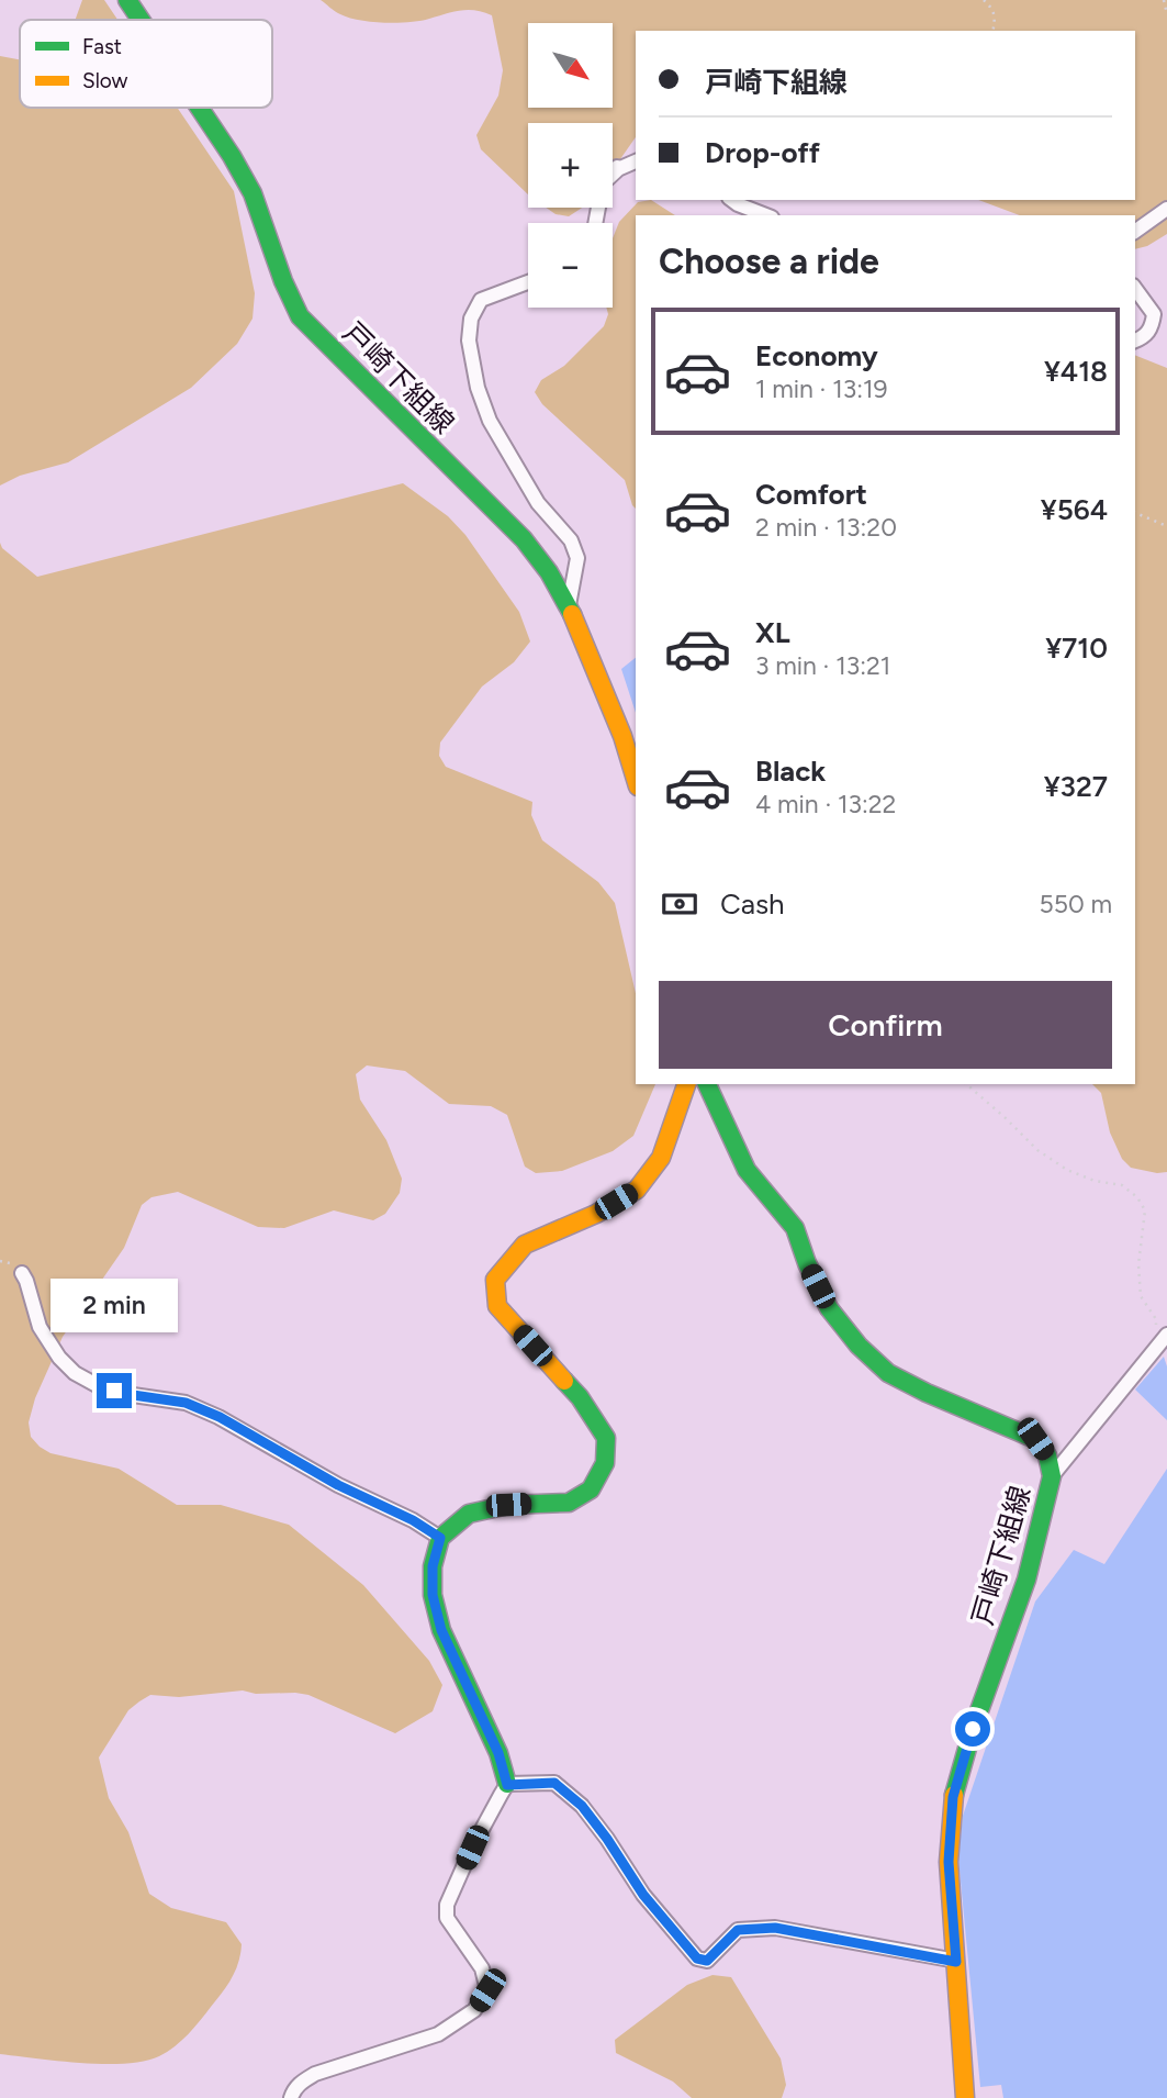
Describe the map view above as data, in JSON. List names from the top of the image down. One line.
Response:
{"streets":{"main road":["戸崎下組線"]},"legend":["Fast","Slow"],"north":"bottom right","page":{"map_buttons":["+","−"],"banner":["戸崎下組線","Drop-off"],"heading":"Choose a ride","list":[{"name":"Economy","note":"1 min · 13:19","value":"¥418"},{"name":"Comfort","note":"2 min · 13:20","value":"¥564"},{"name":"XL","note":"3 min · 13:21","value":"¥710"},{"name":"Black","note":"4 min · 13:22","value":"¥327"}],"pay":["Cash","550 m"],"buttons":"Confirm","bubble":"2 min"}}
